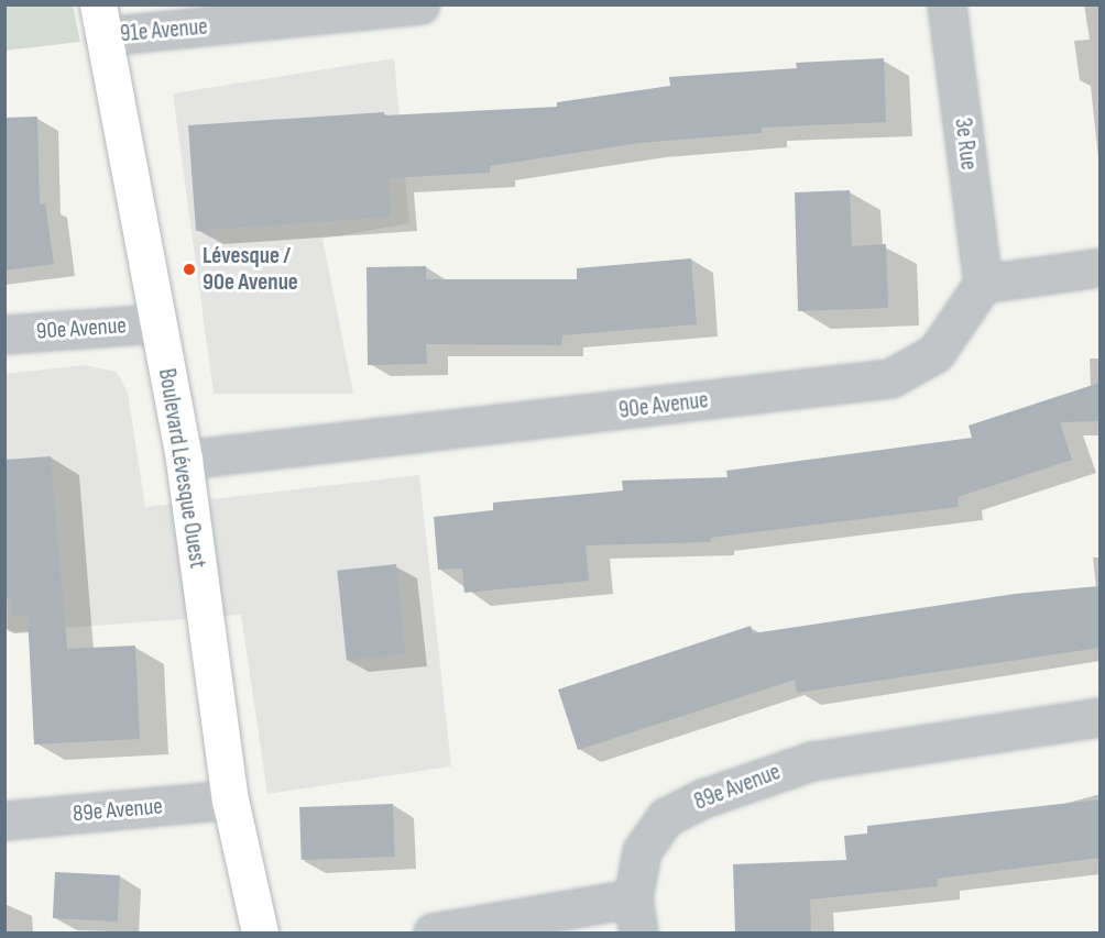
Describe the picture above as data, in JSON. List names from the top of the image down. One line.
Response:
{"streets":{"street":["91e Avenue","3e Rue","90e Avenue","Boulevard Lévesque Ouest","89e Avenue"]},"crossings":[["91e Avenue","Boulevard Lévesque Ouest"],["3e Rue","90e Avenue"],["90e Avenue","Boulevard Lévesque Ouest"],["Boulevard Lévesque Ouest","89e Avenue"]],"places":["Lévesque / 90e Avenue"]}
